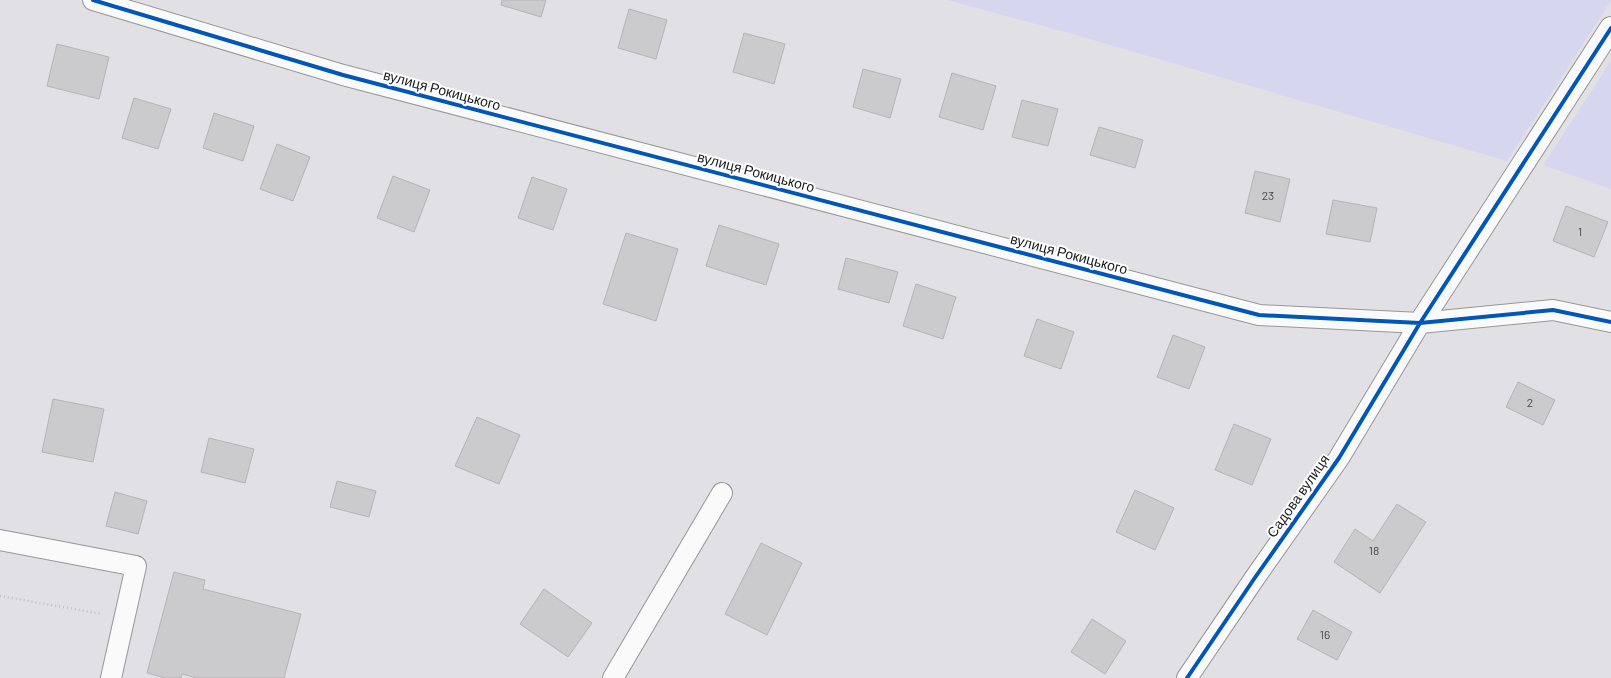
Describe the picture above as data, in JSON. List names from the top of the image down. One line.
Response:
{"streets":{"street":["вулиця Рокицького","Садова вулиця"]},"crossings":[["вулиця Рокицького","Садова вулиця"]],"house_numbers":["23","1","2","18","16"]}
